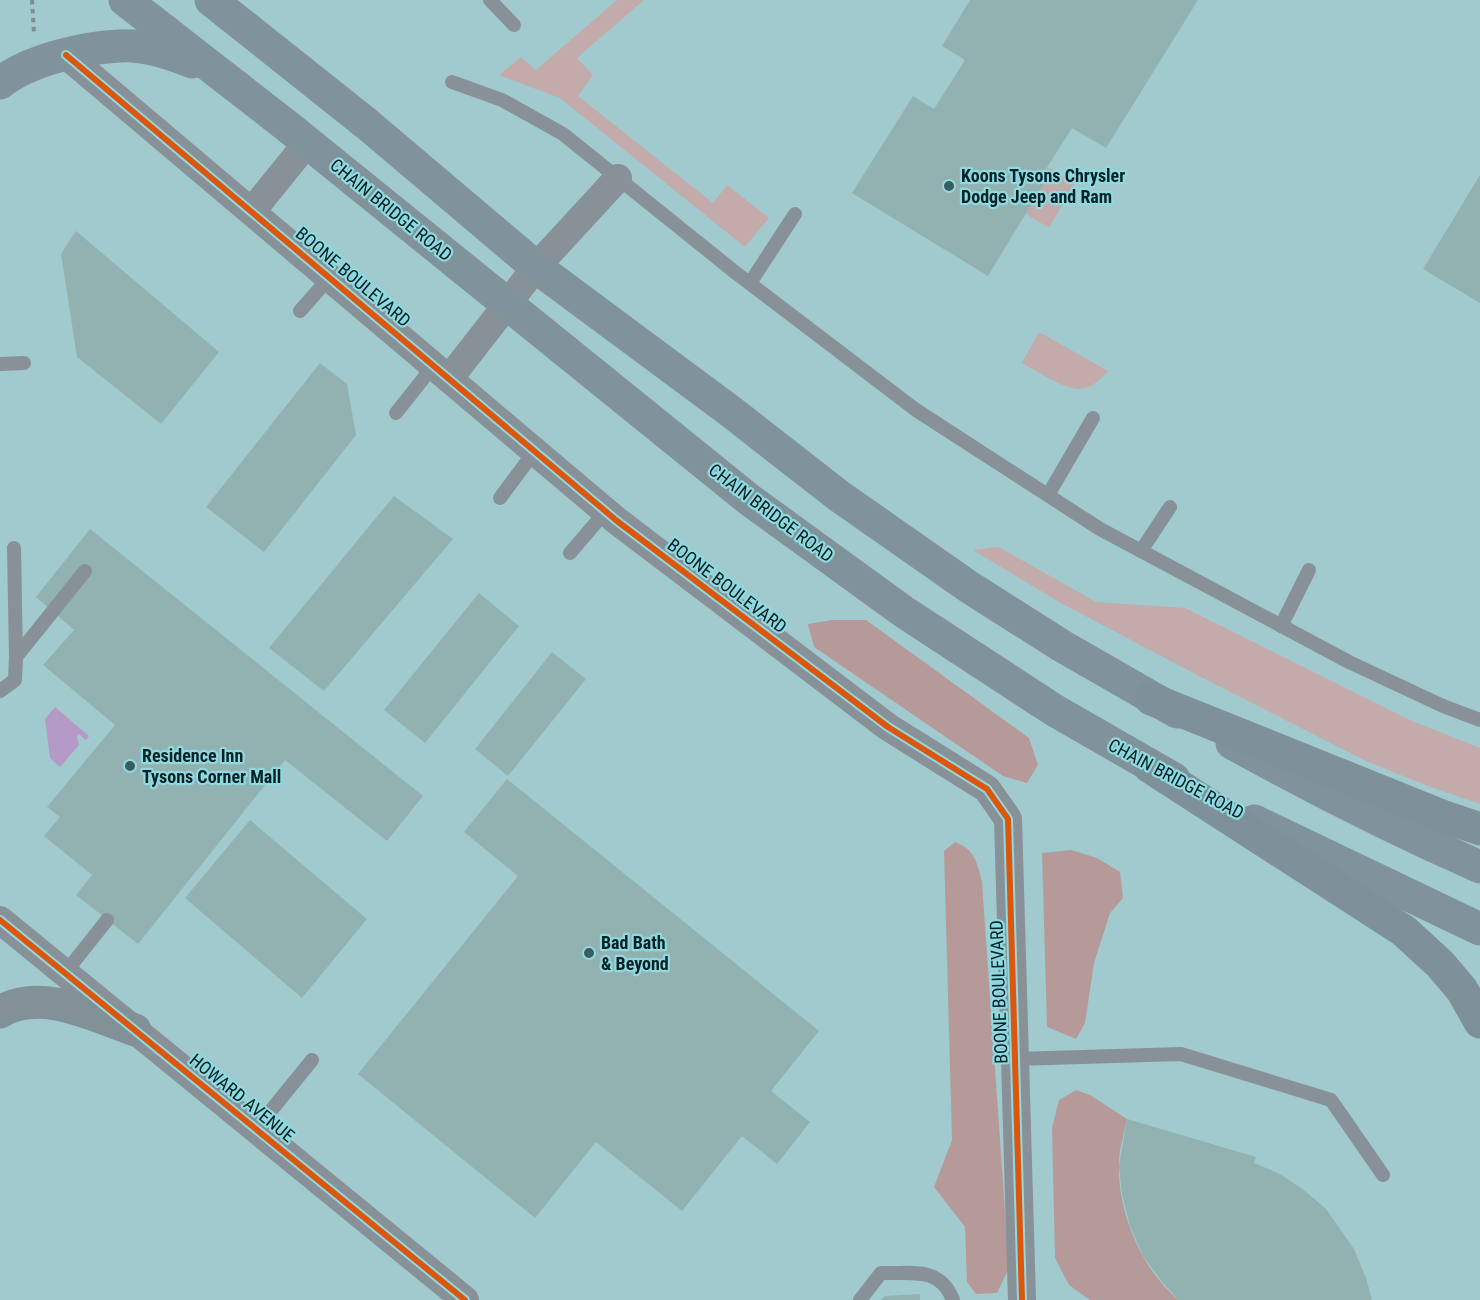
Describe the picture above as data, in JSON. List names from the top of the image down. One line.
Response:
{"streets":{"main road":["CHAIN BRIDGE ROAD"],"street":["BOONE BOULEVARD","HOWARD AVENUE"]},"places":["Koons Tysons Chrysler Dodge Jeep and Ram","Residence Inn Tysons Corner Mall","Bad Bath & Beyond"]}
